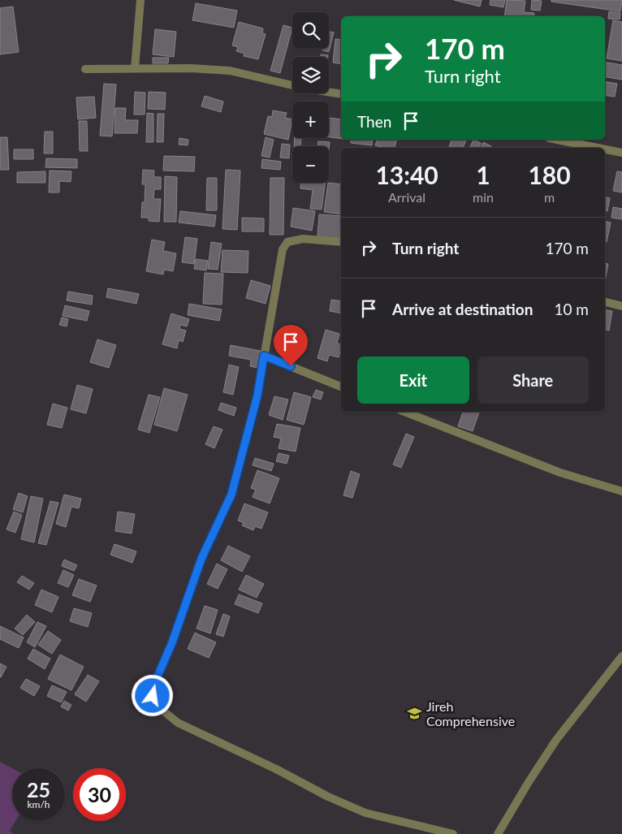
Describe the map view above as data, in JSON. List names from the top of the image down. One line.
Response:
{"places":{"school or university":["Jireh Comprehensive"]},"page":{"map_buttons":["+","−"],"turn":["170 m","Turn right"],"then":"Then","eta":["13:40","Arrival","1","min","180","m"],"list":[{"name":"Turn right","value":"170 m"},{"name":"Arrive at destination","value":"10 m"}],"buttons":["Exit","Share"],"speed":"25 km/h","limit":"30"}}
